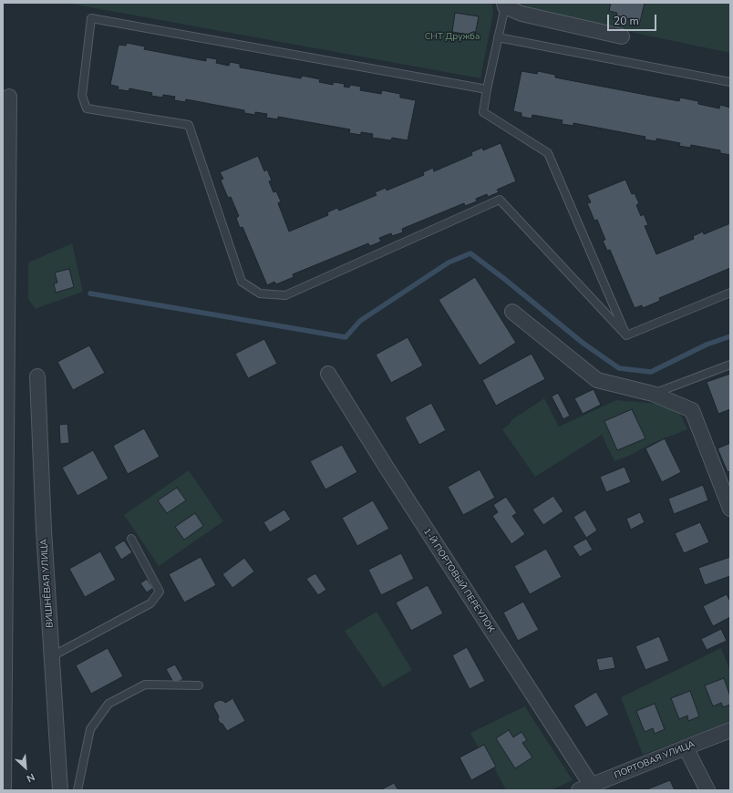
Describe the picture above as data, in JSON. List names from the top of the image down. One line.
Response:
{"streets":{"street":["1-Й ПОРТОВЫЙ ПЕРЕУЛОК","ВИШНЁВАЯ УЛИЦА","ПОРТОВАЯ УЛИЦА"]},"crossings":[["1-Й ПОРТОВЫЙ ПЕРЕУЛОК","ПОРТОВАЯ УЛИЦА"]],"parks":["СНТ Дружба"],"scale_bar":"20 m","north":"bottom right"}
